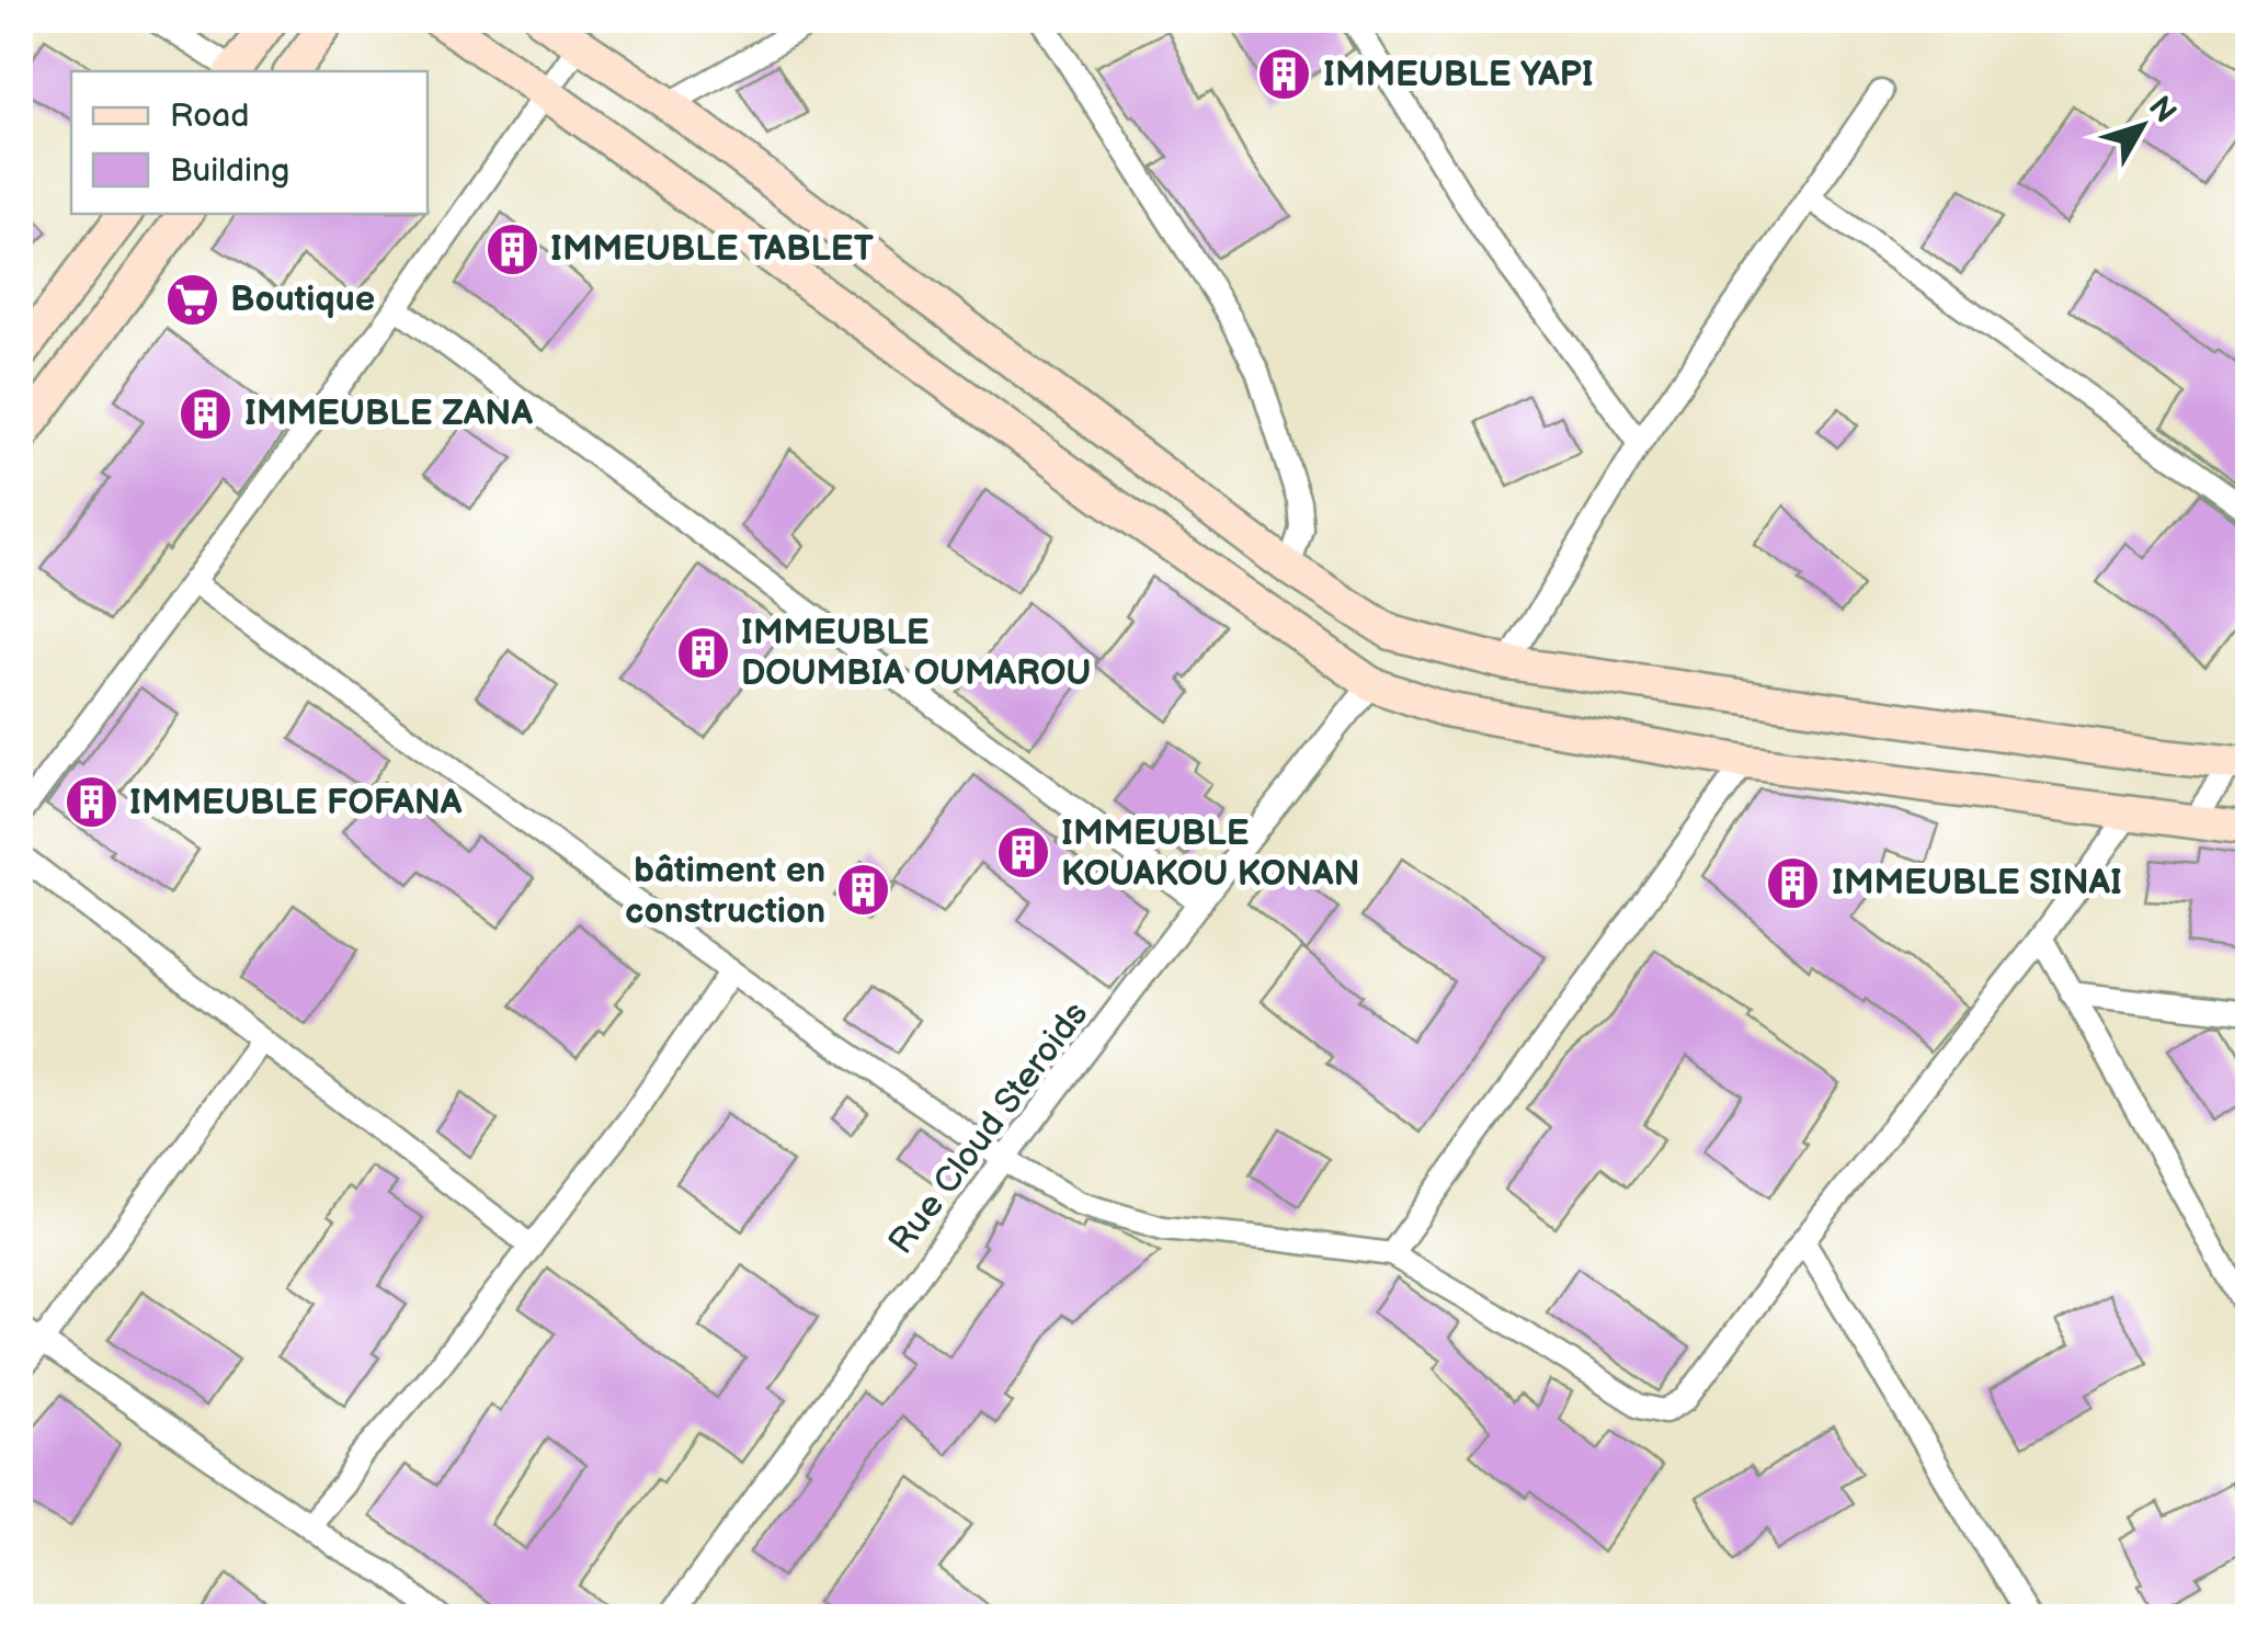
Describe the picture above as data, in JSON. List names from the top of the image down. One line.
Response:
{"streets":{"street":["Rue Cloud Steroids"]},"places":{"building":["IMMEUBLE YAPI","IMMEUBLE TABLET","IMMEUBLE ZANA","IMMEUBLE DOUMBIA OUMAROU","IMMEUBLE FOFANA","IMMEUBLE KOUAKOU KONAN","IMMEUBLE SINAI","bâtiment en construction"],"supermarket":["Boutique"]},"legend":["Road","Building"],"north":"top right"}
